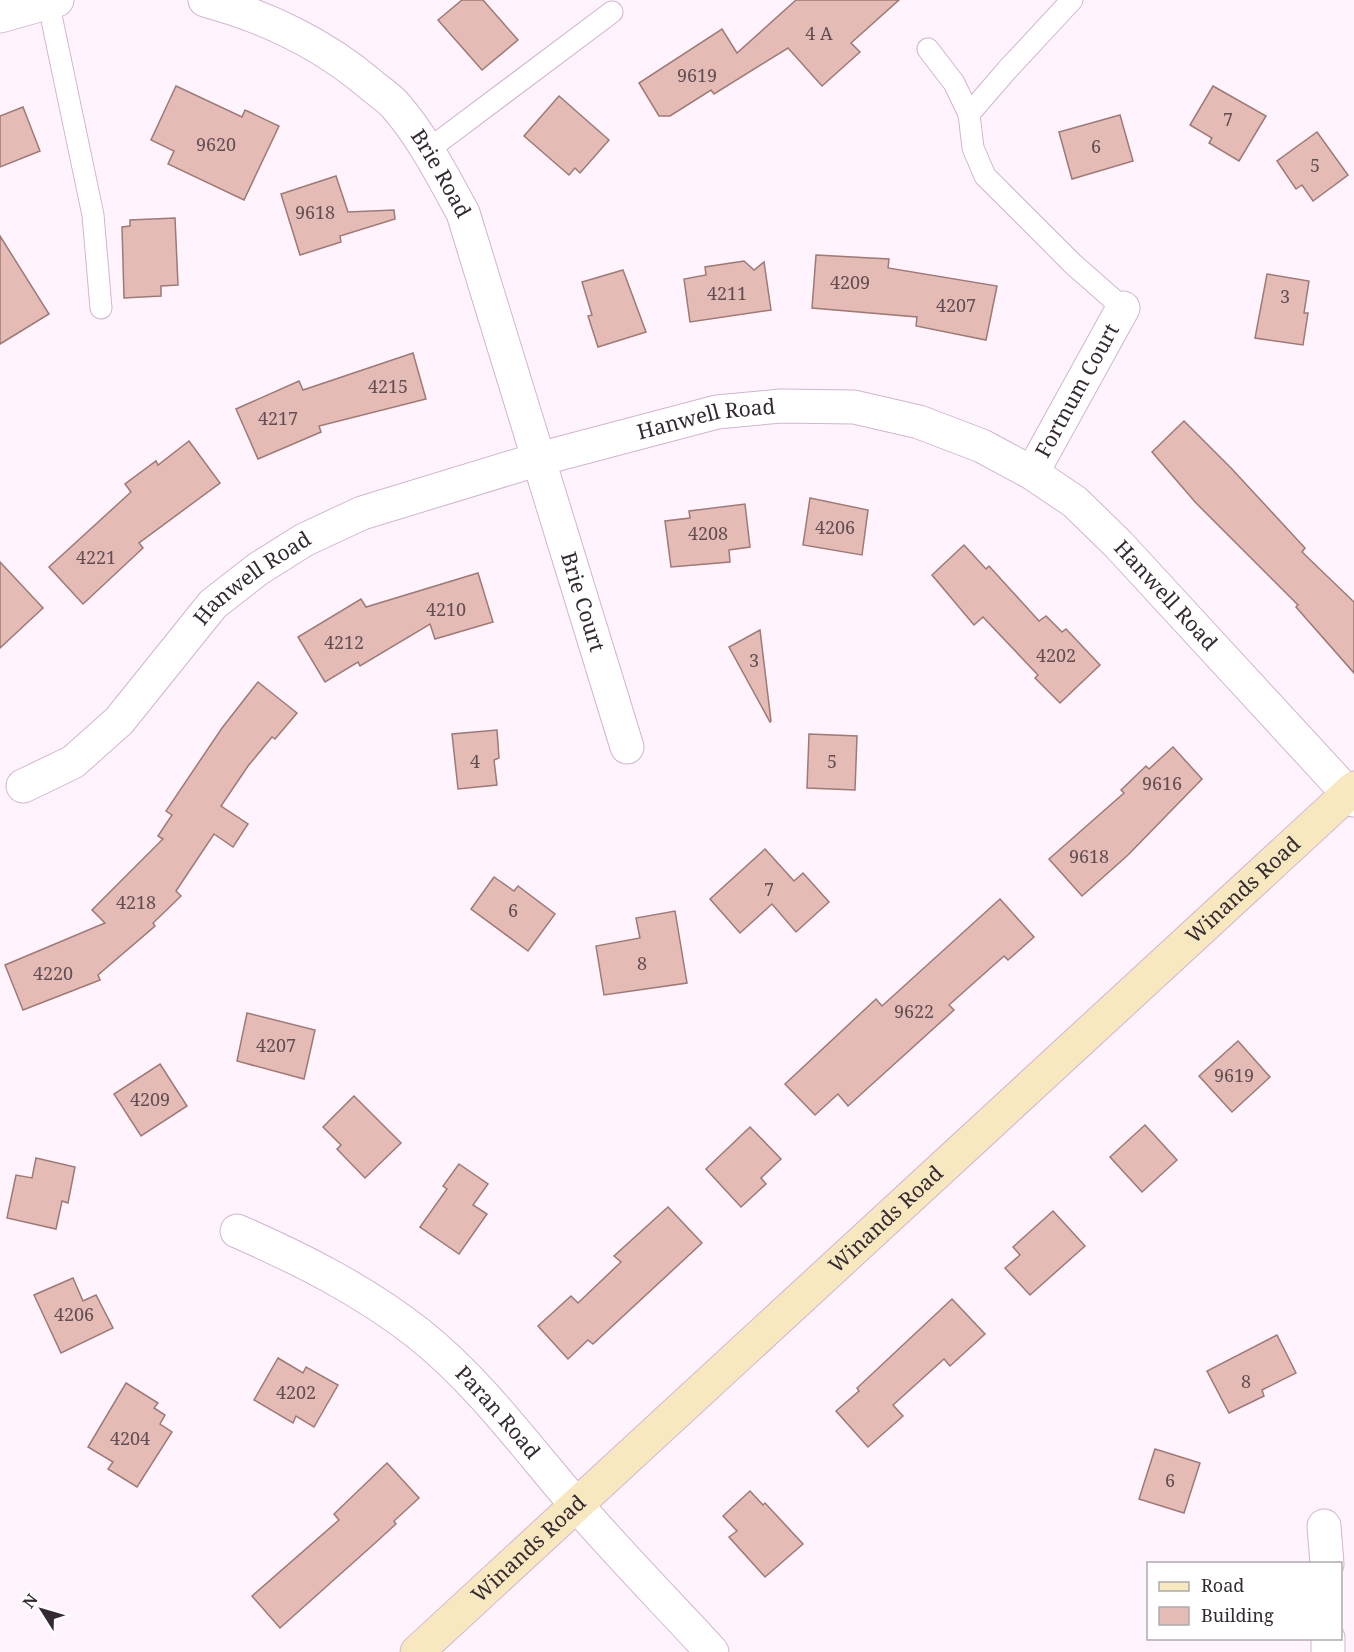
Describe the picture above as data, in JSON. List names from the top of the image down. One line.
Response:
{"streets":{"street":["Brie Road","Fortnum Court","Hanwell Road","Brie Court","Winands Road","Paran Road"]},"crossings":[["Brie Road","Hanwell Road"],["Brie Road","Brie Court"],["Fortnum Court","Hanwell Road"],["Hanwell Road","Brie Court"],["Hanwell Road","Winands Road"],["Winands Road","Paran Road"]],"house_numbers":["4 A","9619","7","9620","6","5","9618","4209","4211","3","4207","4215","4217","4206","4208","4221","4210","4212","4202","3","4","5","9616","9618","7","4218","6","8","4220","9622","4207","9619","4209","4206","8","4202","4204","6"],"legend":["Road","Building"],"north":"top left"}
